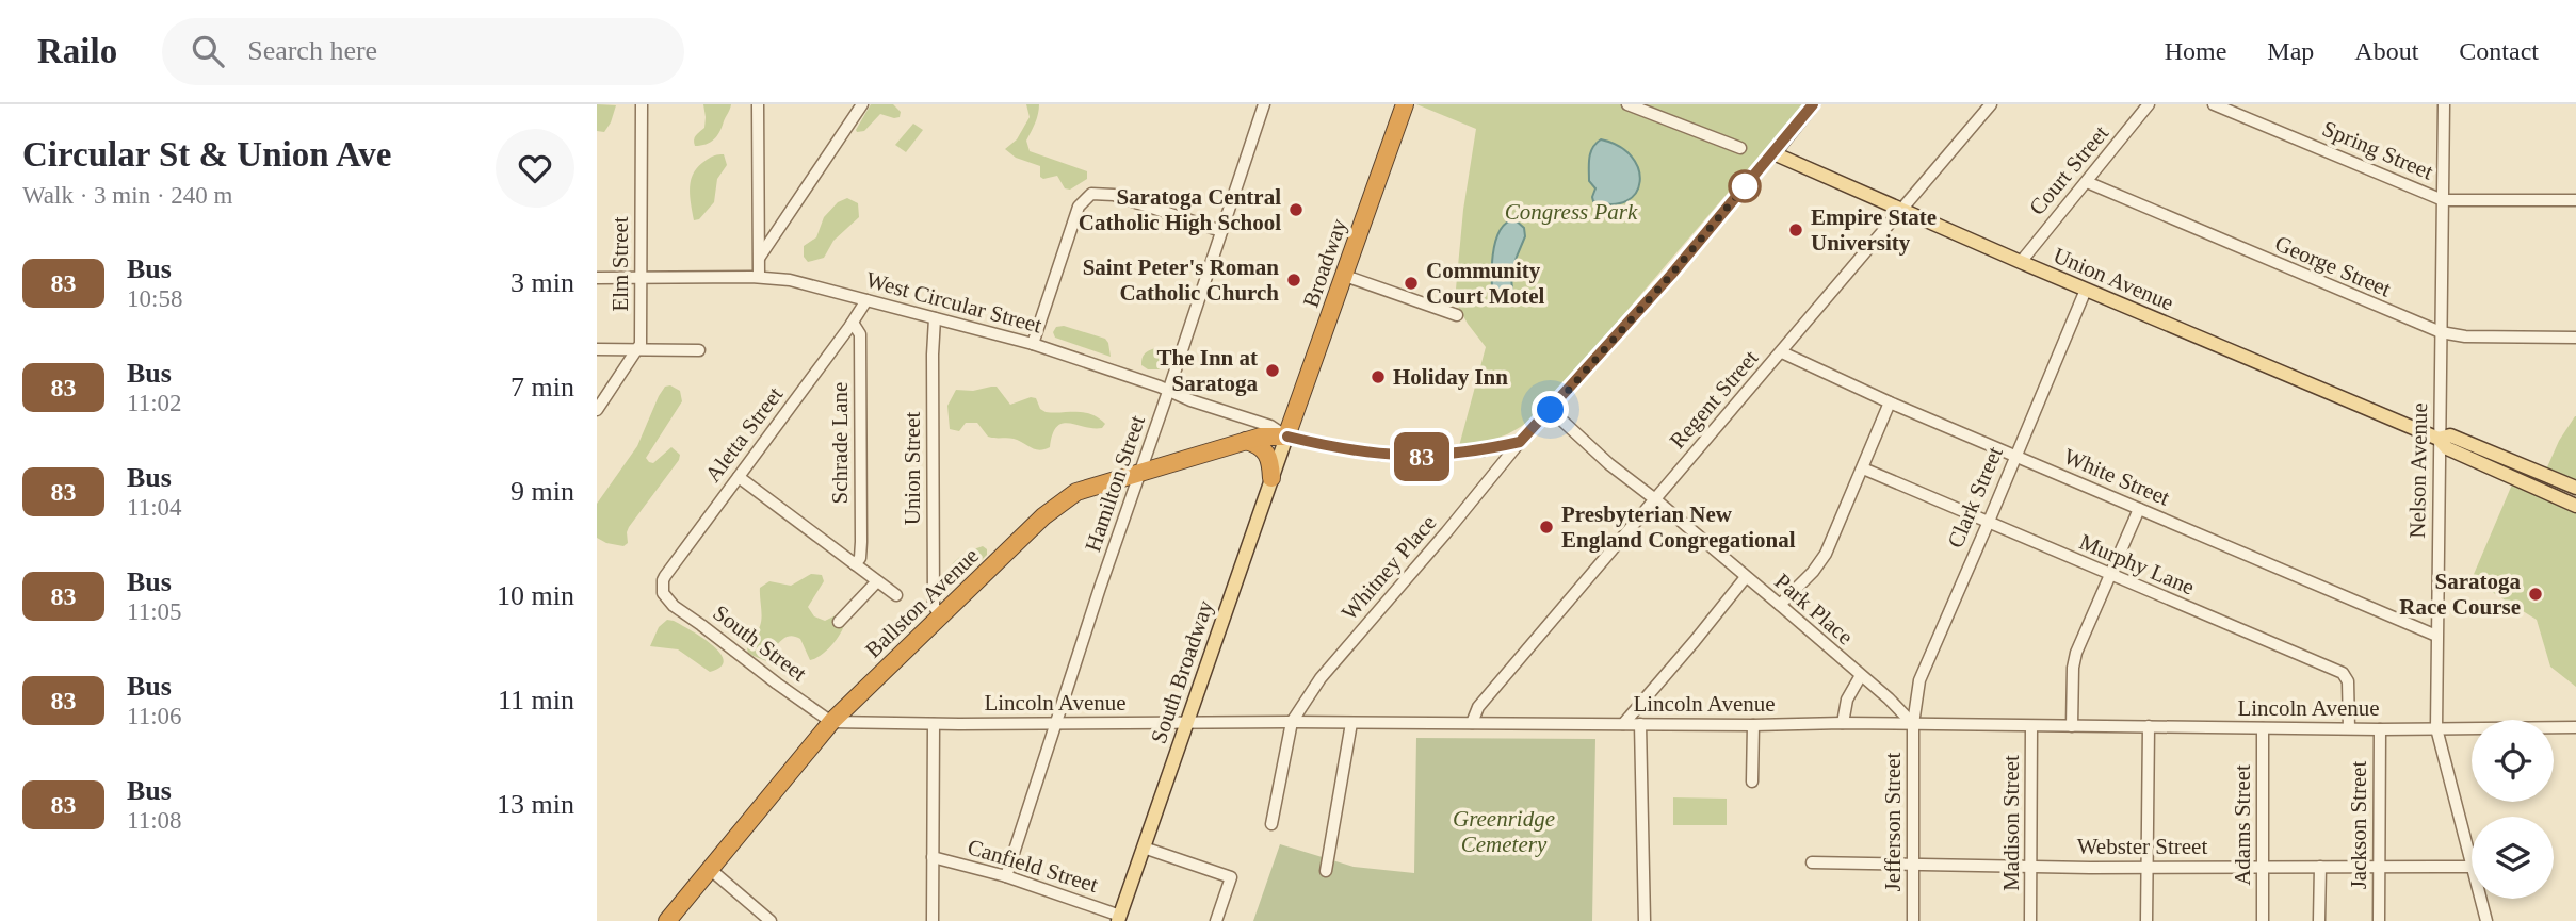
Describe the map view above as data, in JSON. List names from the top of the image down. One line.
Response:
{"streets":{"highway":["Broadway","Ballston Avenue"],"main road":["Union Avenue","South Broadway"],"street":["Spring Street","Court Street","Elm Street","George Street","West Circular Street","Regent Street","Aletta Street","Schrade Lane","Union Street","Nelson Avenue","White Street","Hamilton Street","Clark Street","Murphy Lane","Whitney Place","Park Place","South Street","Lincoln Avenue","Jefferson Street","Madison Street","Adams Street","Jackson Street","Webster Street","Canfield Street"]},"crossings":[["Spring Street","Nelson Avenue"],["Court Street","George Street"],["Court Street","Union Avenue"],["Broadway","West Circular Street"],["Broadway","Ballston Avenue"],["Broadway","South Broadway"],["Elm Street","West Circular Street"],["George Street","Nelson Avenue"],["Union Avenue","Regent Street"],["Union Avenue","Nelson Avenue"],["Union Avenue","Clark Street"],["Union Avenue","Whitney Place"],["West Circular Street","Aletta Street"],["West Circular Street","Union Street"],["West Circular Street","Hamilton Street"],["West Circular Street","Whitney Place"],["West Circular Street","Ballston Avenue"],["West Circular Street","South Broadway"],["Regent Street","White Street"],["Regent Street","Park Place"],["Regent Street","Lincoln Avenue"],["Aletta Street","Schrade Lane"],["Aletta Street","South Street"],["Union Street","Ballston Avenue"],["Nelson Avenue","White Street"],["Nelson Avenue","Lincoln Avenue"],["White Street","Clark Street"],["Hamilton Street","Ballston Avenue"],["Hamilton Street","Lincoln Avenue"],["Hamilton Street","Canfield Street"],["Clark Street","Murphy Lane"],["Clark Street","Park Place"],["Clark Street","Lincoln Avenue"],["Clark Street","Jefferson Street"],["Murphy Lane","Lincoln Avenue"],["Whitney Place","Park Place"],["Whitney Place","Lincoln Avenue"],["Ballston Avenue","South Street"],["Ballston Avenue","South Broadway"],["Ballston Avenue","Lincoln Avenue"],["Park Place","Lincoln Avenue"],["Park Place","Jefferson Street"],["South Street","Lincoln Avenue"],["South Broadway","Lincoln Avenue"],["South Broadway","Canfield Street"],["Lincoln Avenue","Jefferson Street"],["Lincoln Avenue","Madison Street"],["Lincoln Avenue","Adams Street"],["Lincoln Avenue","Jackson Street"],["Jefferson Street","Webster Street"],["Madison Street","Webster Street"],["Adams Street","Webster Street"],["Jackson Street","Webster Street"]],"parks":["Congress Park","Greenridge Cemetery"],"places":["Saratoga Central Catholic High School","Empire State University","Saint Peter's Roman Catholic Church","Community Court Motel","The Inn at Saratoga","Holiday Inn","Presbyterian New England Congregational","Saratoga Race Course"],"lines":["bus line 83"],"page":{"header":"Railo","search":"Search here","nav":["Home","Map","About","Contact"],"heading":["Circular St & Union Ave","Walk · 3 min · 240 m"],"on_map":"83","list":[{"mark":"83","name":"Bus","note":"10:58","value":"3 min"},{"mark":"83","name":"Bus","note":"11:02","value":"7 min"},{"mark":"83","name":"Bus","note":"11:04","value":"9 min"},{"mark":"83","name":"Bus","note":"11:05","value":"10 min"},{"mark":"83","name":"Bus","note":"11:06","value":"11 min"},{"mark":"83","name":"Bus","note":"11:08","value":"13 min"}]}}
